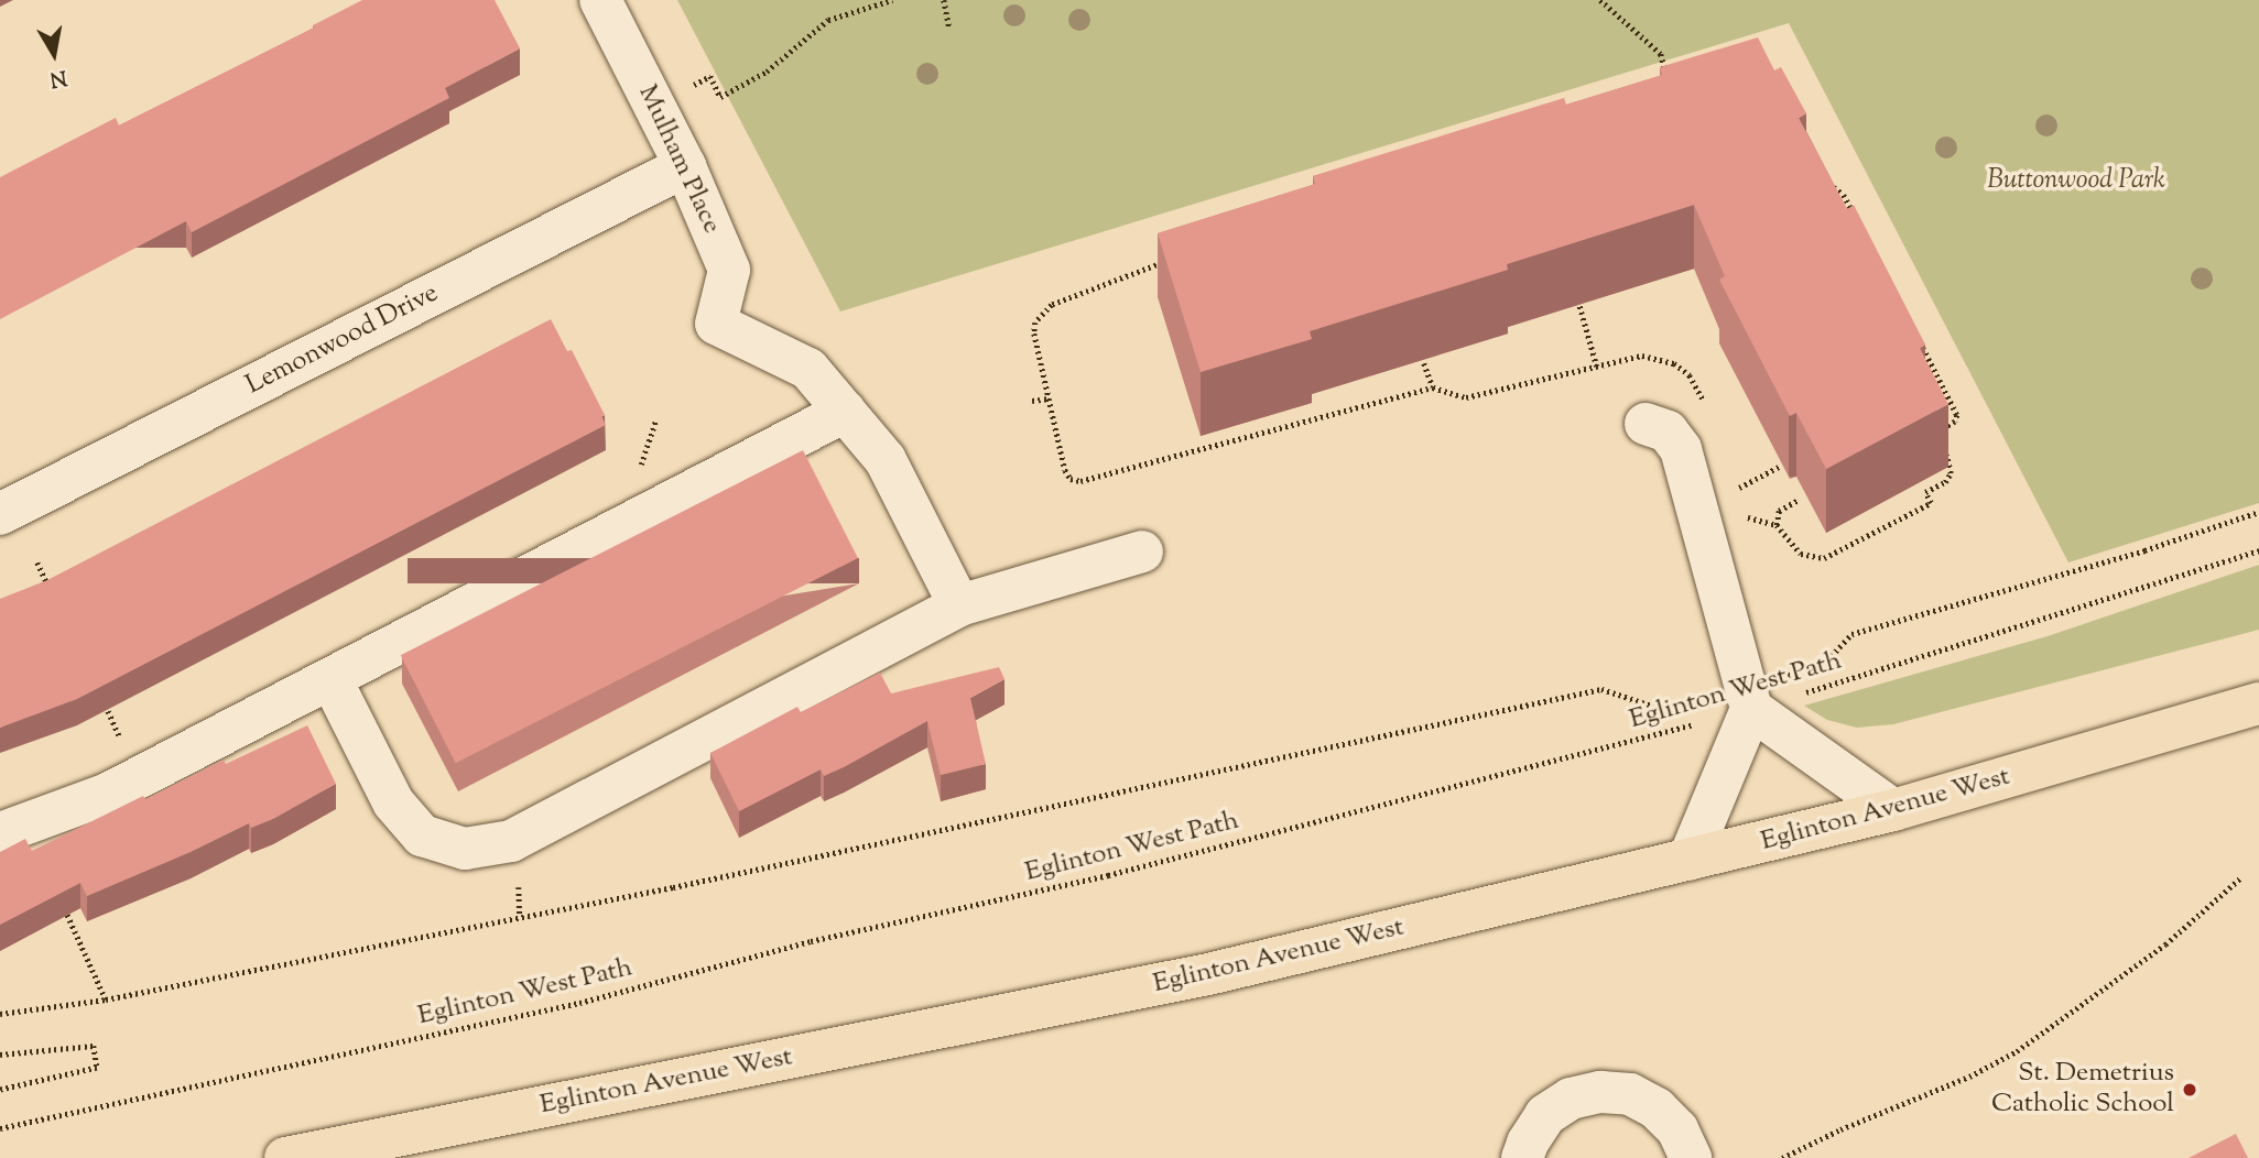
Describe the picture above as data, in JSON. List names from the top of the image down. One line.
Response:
{"streets":{"main road":["Eglinton Avenue West"],"street":["Mulham Place","Lemonwood Drive"],"path":["Eglinton West Path"]},"crossings":[["Mulham Place","Lemonwood Drive"]],"parks":["Buttonwood Park"],"places":["St. Demetrius Catholic School"],"north":"bottom"}
